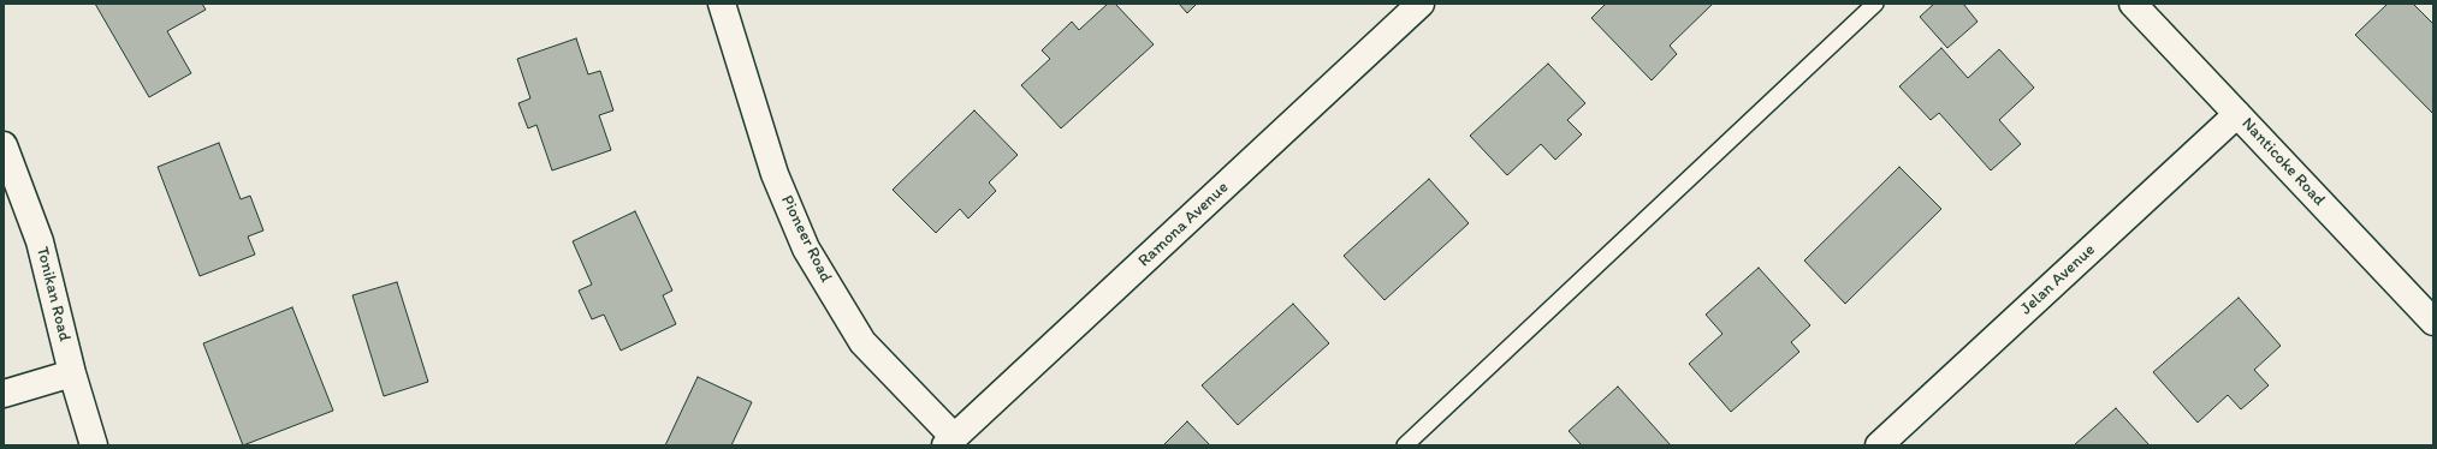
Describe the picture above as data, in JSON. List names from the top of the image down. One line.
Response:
{"streets":{"street":["Nanticoke Road","Ramona Avenue","Pioneer Road","Jelan Avenue","Tonikan Road"]},"crossings":[["Nanticoke Road","Jelan Avenue"],["Ramona Avenue","Pioneer Road"]]}
